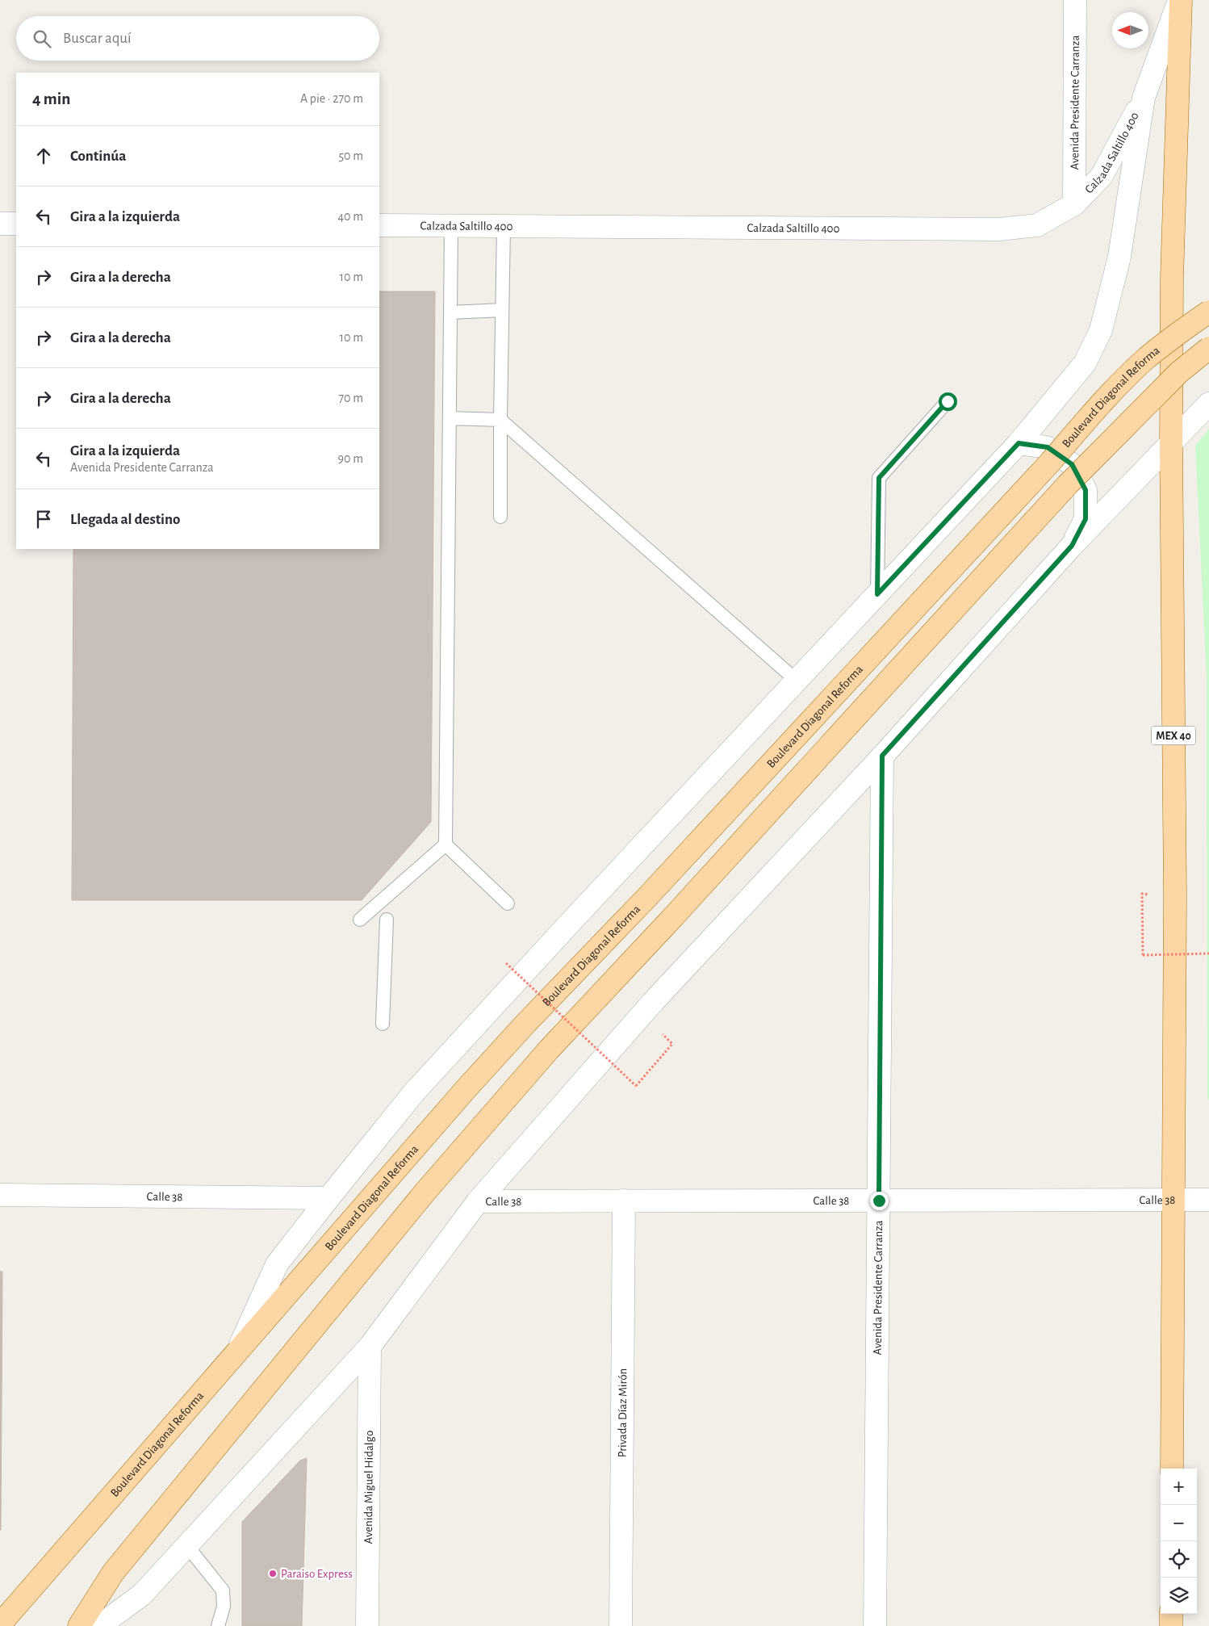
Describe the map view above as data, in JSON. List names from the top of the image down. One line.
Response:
{"streets":{"main road":["Boulevard Diagonal Reforma","MEX 40"],"street":["Avenida Presidente Carranza","Calzada Saltillo 400","Calle 38","Privada Díaz Mirón","Avenida Miguel Hidalgo"]},"crossings":[["Avenida Presidente Carranza","Calzada Saltillo 400"],["Avenida Presidente Carranza","Calle 38"],["MEX 40","Calle 38"],["Calle 38","Privada Díaz Mirón"]],"places":["Paraiso Express"],"north":"left","page":{"search":"Buscar aquí","heading":["4 min","A pie · 270 m"],"list":[["Continúa","50 m"],["Gira a la izquierda","40 m"],["Gira a la derecha","10 m"],["Gira a la derecha","10 m"],["Gira a la derecha","70 m"],["Gira a la izquierda","Avenida Presidente Carranza","90 m"],"Llegada al destino"],"map_buttons":["+","−"]}}
